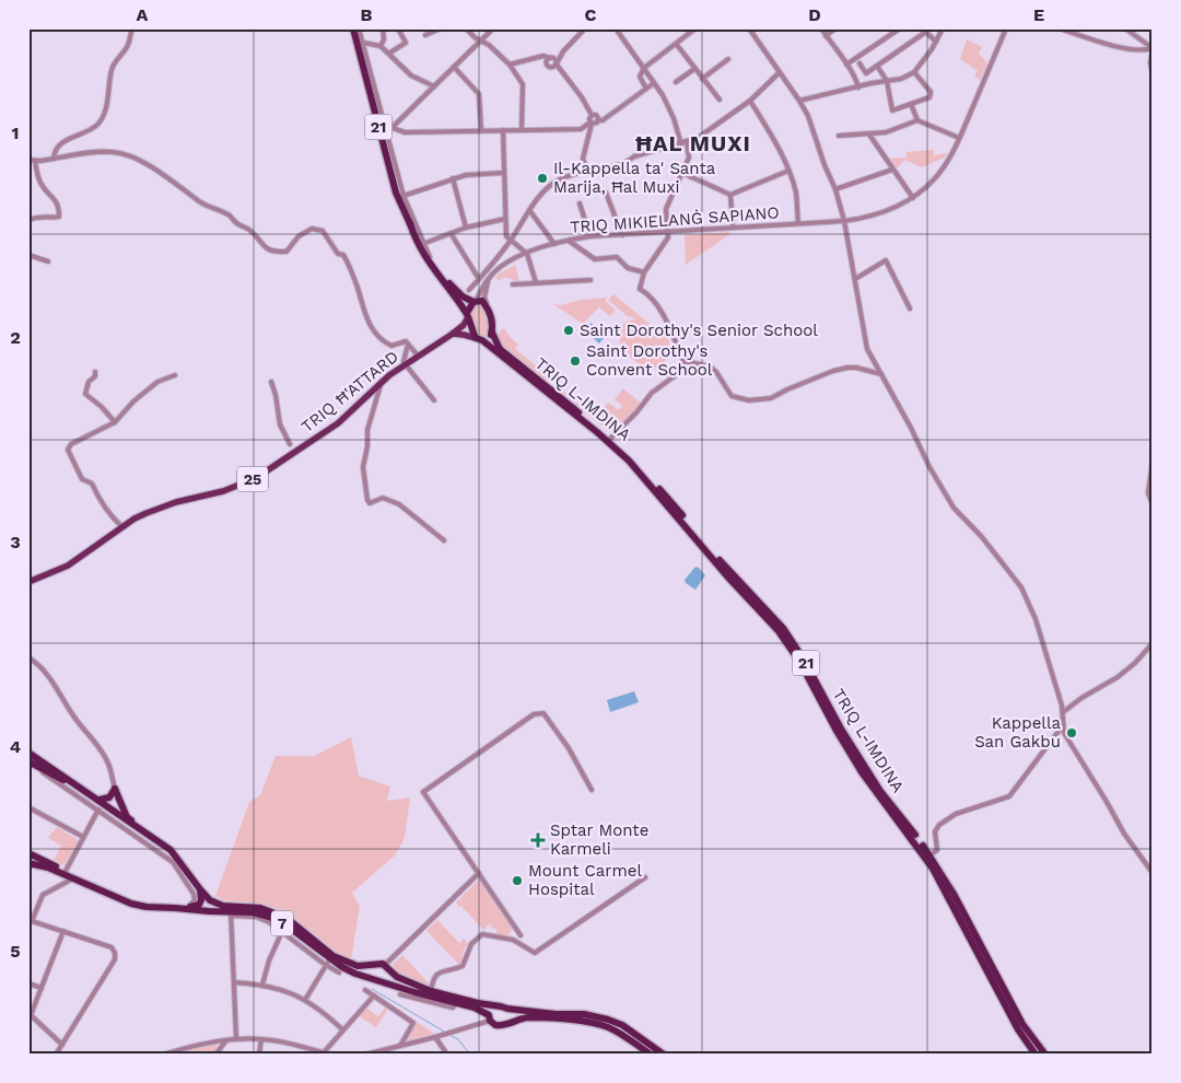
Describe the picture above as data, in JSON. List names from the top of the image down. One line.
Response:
{"streets":{"highway":["21","TRIQ L-IMDINA","7"],"main road":["TRIQ Ħ'ATTARD","25"],"street":["TRIQ MIKIELANĠ SAPIANO"]},"crossings":[["21","TRIQ MIKIELANĠ SAPIANO"],["21","TRIQ Ħ'ATTARD"],["21","TRIQ L-IMDINA"]],"districts":["ĦAL MUXI"],"places":{"other":["Il-Kappella ta' Santa Marija, Ħal Muxi","Saint Dorothy's Senior School","Saint Dorothy's Convent School","Kappella San Gakbu","Mount Carmel Hospital"],"health":["Sptar Monte Karmeli"]},"grid":{"columns":["A","B","C","D","E"],"rows":["1","2","3","4","5"]}}
